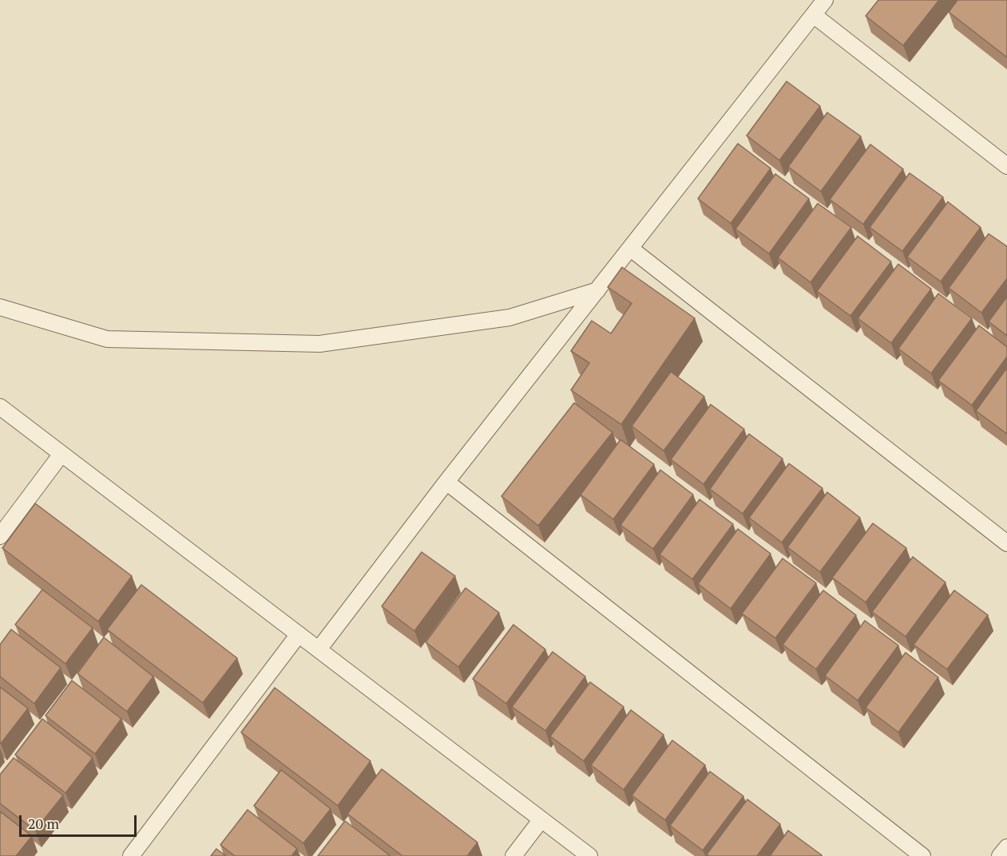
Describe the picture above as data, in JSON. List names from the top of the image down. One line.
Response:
{"scale_bar":"20 m"}
